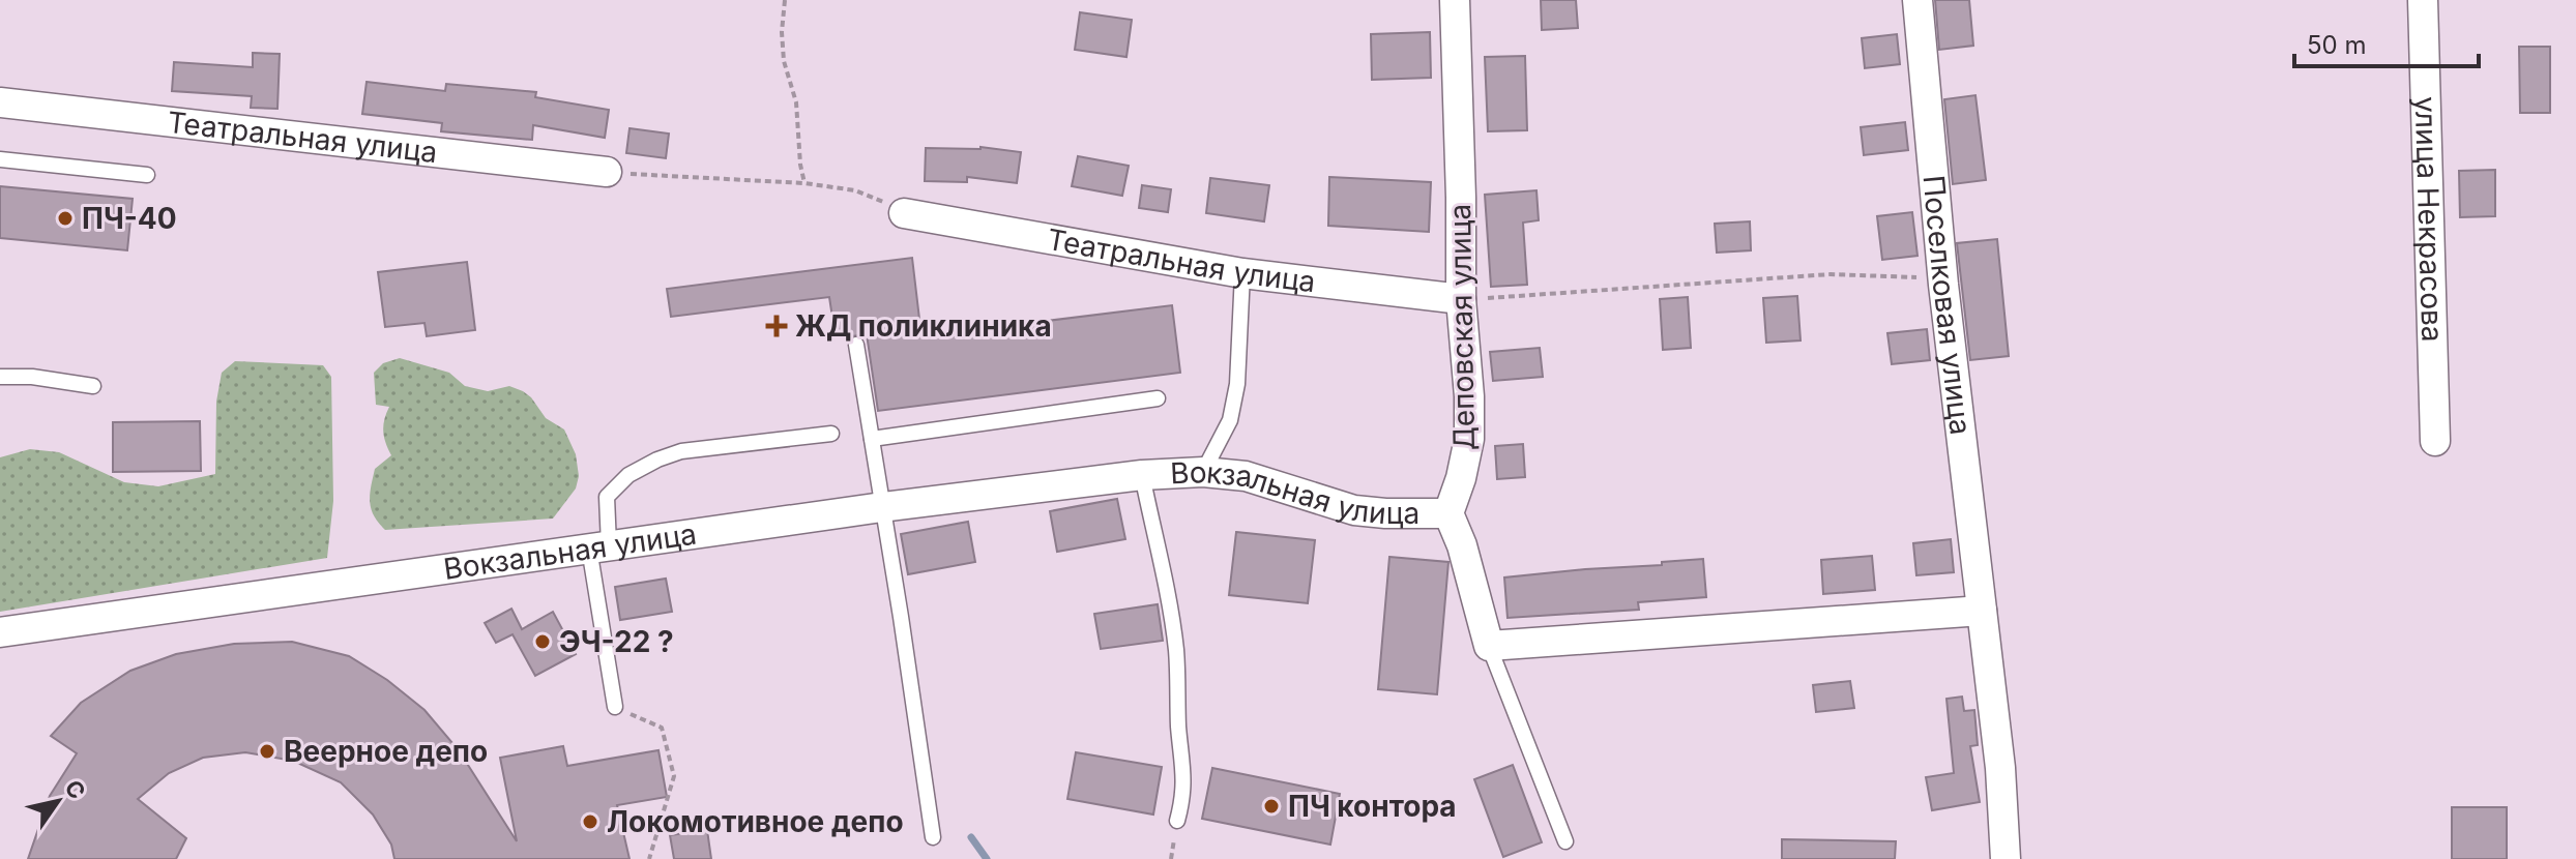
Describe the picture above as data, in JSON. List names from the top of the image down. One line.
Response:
{"streets":{"street":["Театральная улица","улица Некрасова","Поселковая улица","Деповская улица","Вокзальная улица"]},"crossings":[["Театральная улица","Деповская улица"],["Деповская улица","Вокзальная улица"]],"places":{"other":["ПЧ-40","ЭЧ-22 ?","Веерное депо","ПЧ контора","Локомотивное депо"],"health":["ЖД поликлиника"]},"scale_bar":"50 m","north":"top right"}
